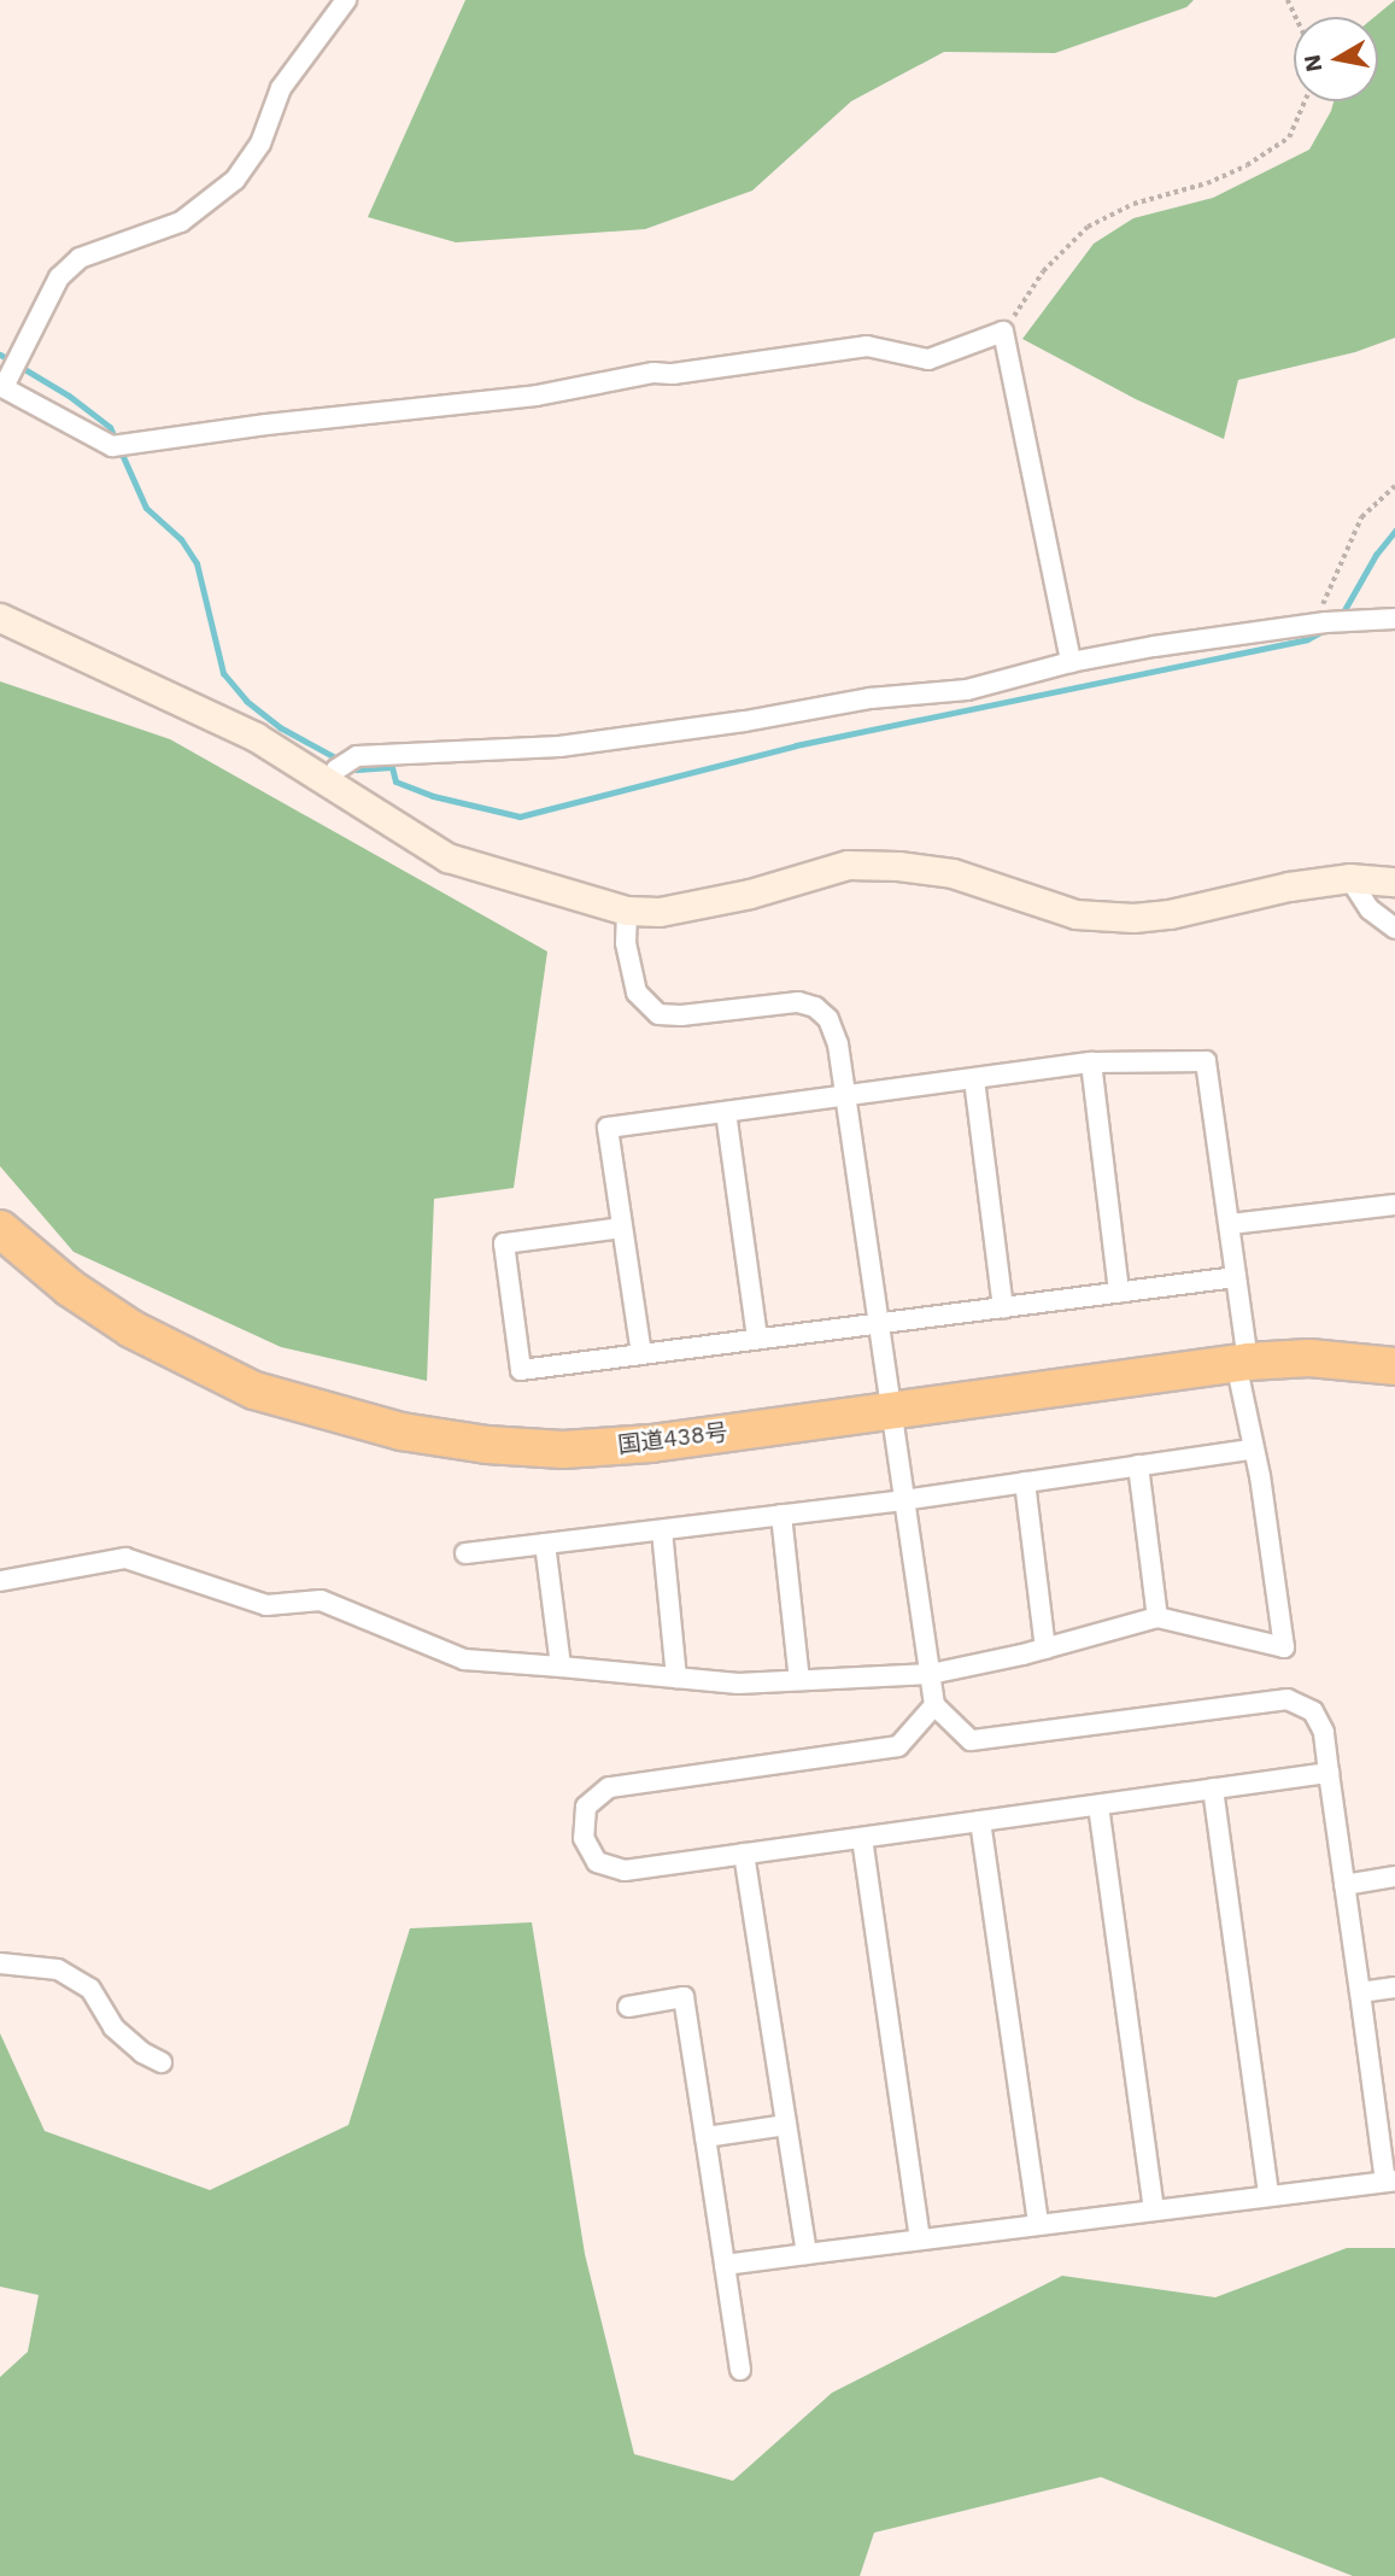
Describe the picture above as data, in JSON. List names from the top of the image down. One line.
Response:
{"streets":{"highway":["国道438号"]},"north":"left"}
